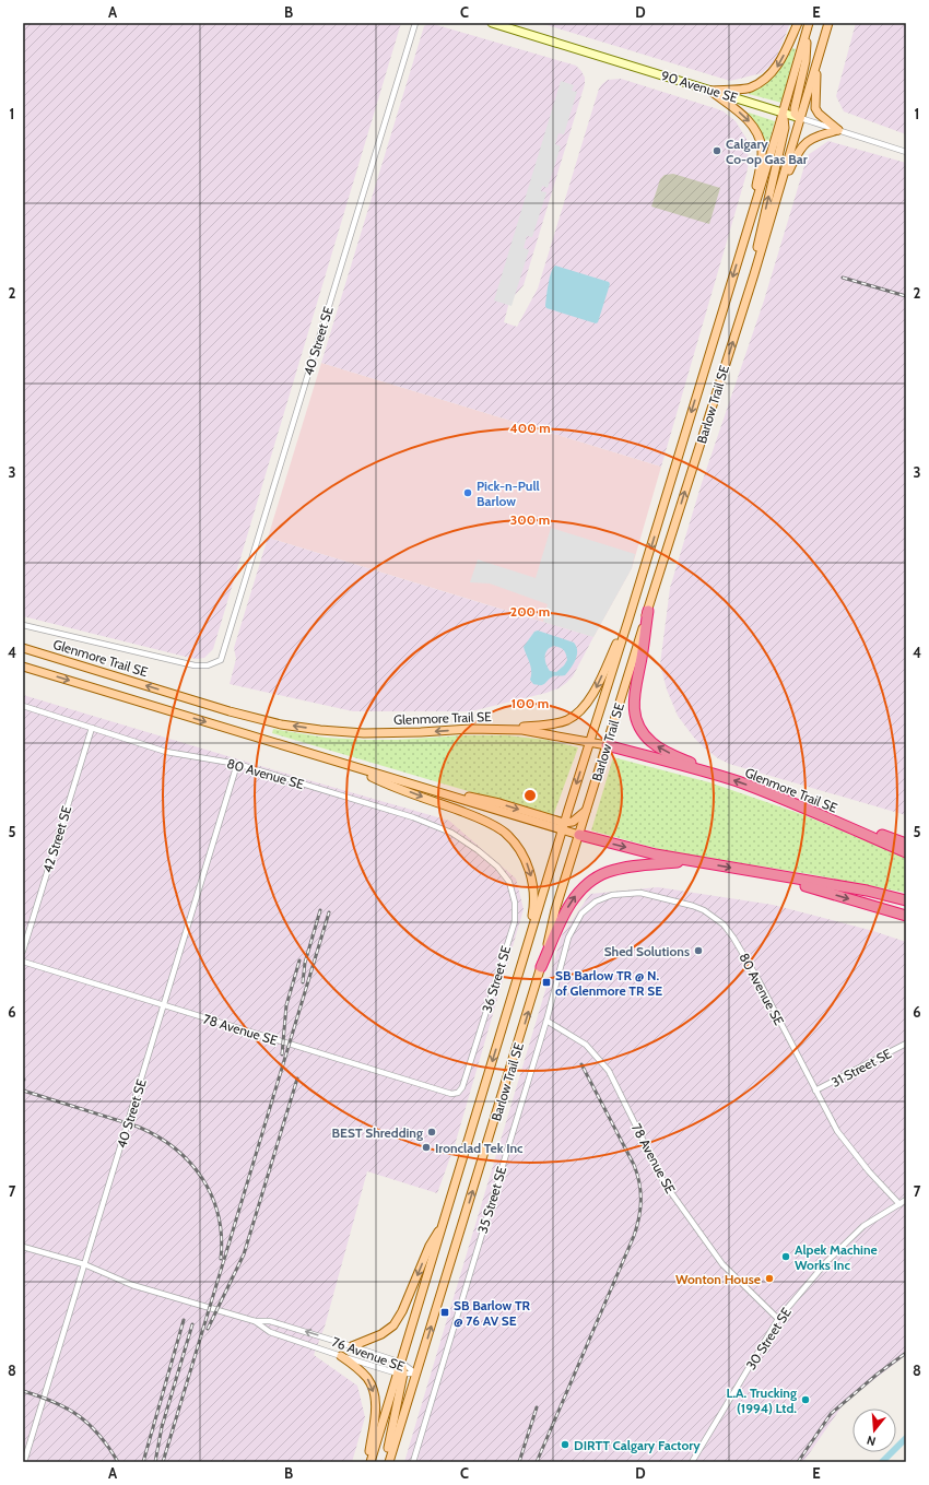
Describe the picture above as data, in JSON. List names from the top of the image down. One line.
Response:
{"streets":{"highway":["Glenmore Trail SE"],"main road":["Barlow Trail SE"],"street":["90 Avenue SE","40 Street SE","80 Avenue SE","42 Street SE","36 Street SE","78 Avenue SE","31 Street SE","35 Street SE","30 Street SE","76 Avenue SE"]},"crossings":[["90 Avenue SE","Barlow Trail SE"],["40 Street SE","80 Avenue SE"],["40 Street SE","78 Avenue SE"],["40 Street SE","76 Avenue SE"],["Barlow Trail SE","Glenmore Trail SE"],["Barlow Trail SE","76 Avenue SE"],["80 Avenue SE","42 Street SE"],["80 Avenue SE","36 Street SE"],["80 Avenue SE","31 Street SE"],["80 Avenue SE","35 Street SE"],["80 Avenue SE","30 Street SE"],["36 Street SE","78 Avenue SE"],["78 Avenue SE","35 Street SE"],["78 Avenue SE","30 Street SE"]],"places":{"other":["Calgary Co-op Gas Bar","Pick-n-Pull Barlow","Shed Solutions","BEST Shredding","Ironclad Tek Inc","Alpek Machine Works Inc","Wonton House","L.A. Trucking (1994) Ltd.","DIRTT Calgary Factory"],"transit":["SB Barlow TR @ N. of Glenmore TR SE","SB Barlow TR @ 76 AV SE"]},"north":"bottom","grid":{"columns":["A","B","C","D","E"],"rows":["1","2","3","4","5","6","7","8"]},"rings":["400 m","300 m","200 m","100 m"]}
